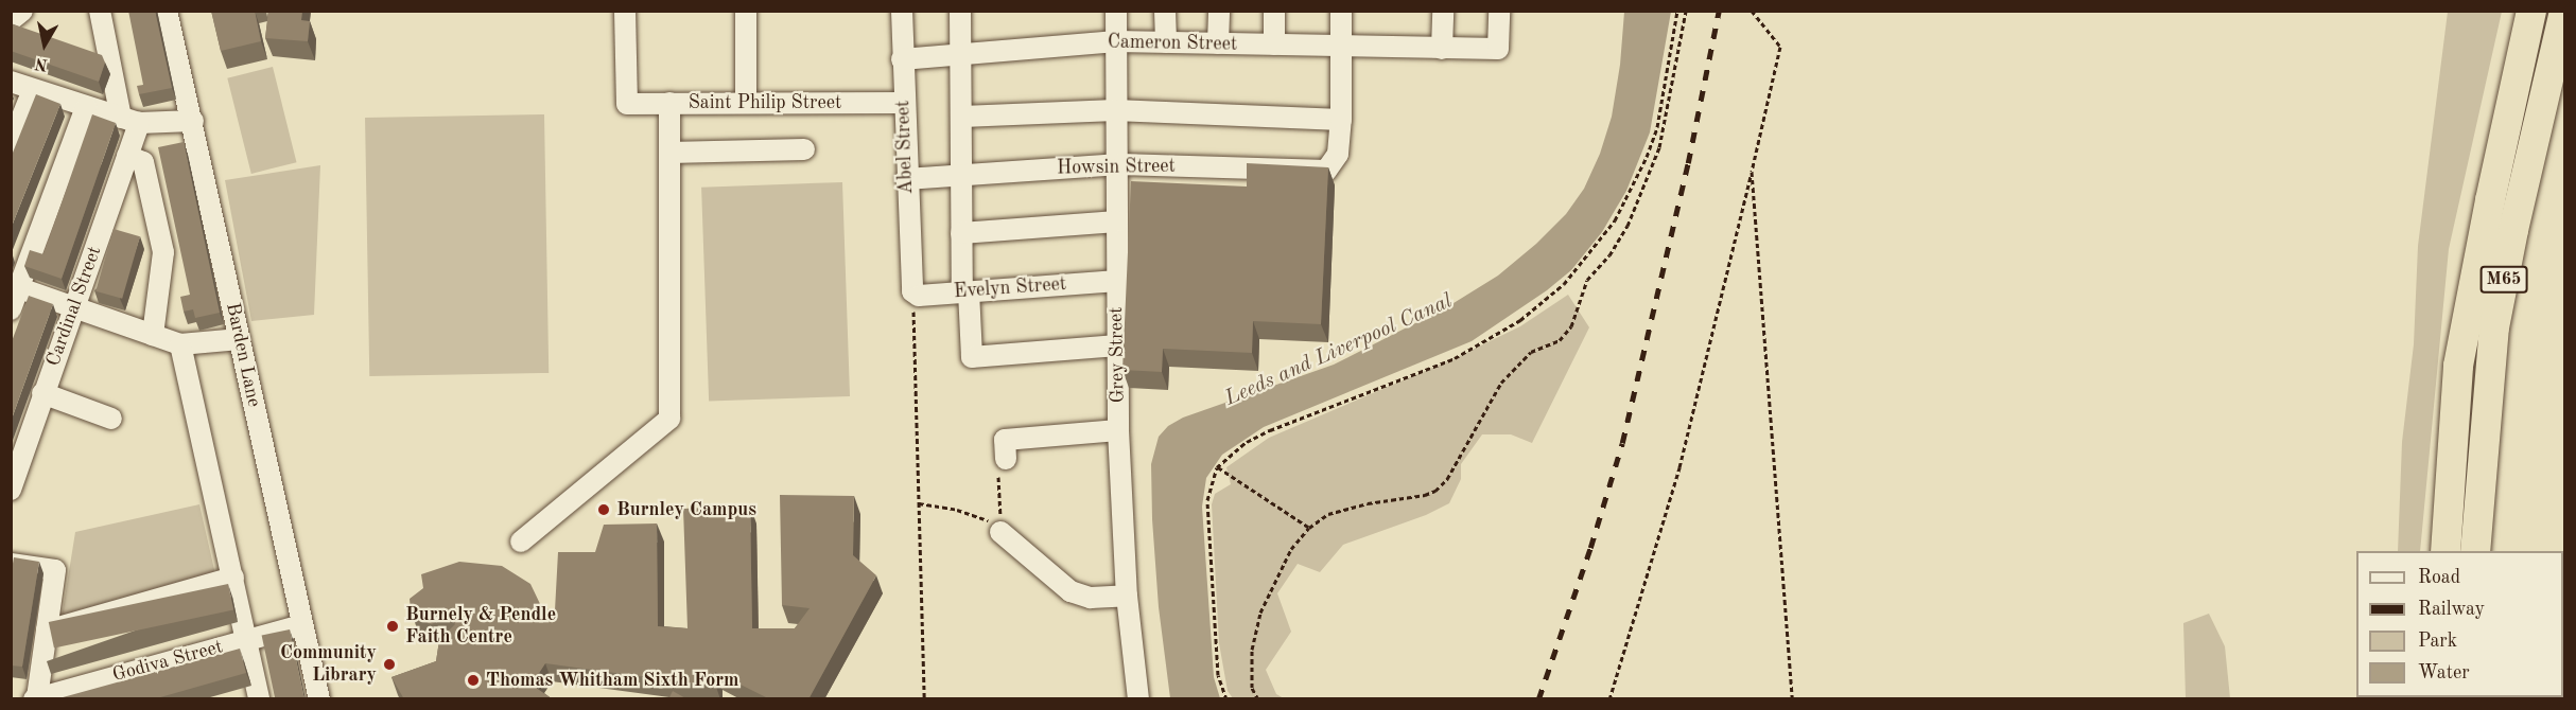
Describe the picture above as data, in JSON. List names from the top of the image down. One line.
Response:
{"streets":{"highway":["M65"],"street":["Cameron Street","Saint Philip Street","Abel Street","Howsin Street","Evelyn Street","Cardinal Street","Barden Lane","Grey Street","Godiva Street"]},"crossings":[["Cameron Street","Abel Street"],["Cameron Street","Grey Street"],["Saint Philip Street","Abel Street"],["Abel Street","Howsin Street"],["Abel Street","Evelyn Street"],["Howsin Street","Grey Street"],["Evelyn Street","Grey Street"],["Barden Lane","Godiva Street"]],"water":["Leeds and Liverpool Canal"],"places":["Burnley Campus","Burnely & Pendle Faith Centre","Community Library","Thomas Whitham Sixth Form"],"legend":["Road","Railway","Park","Water"],"north":"bottom"}
